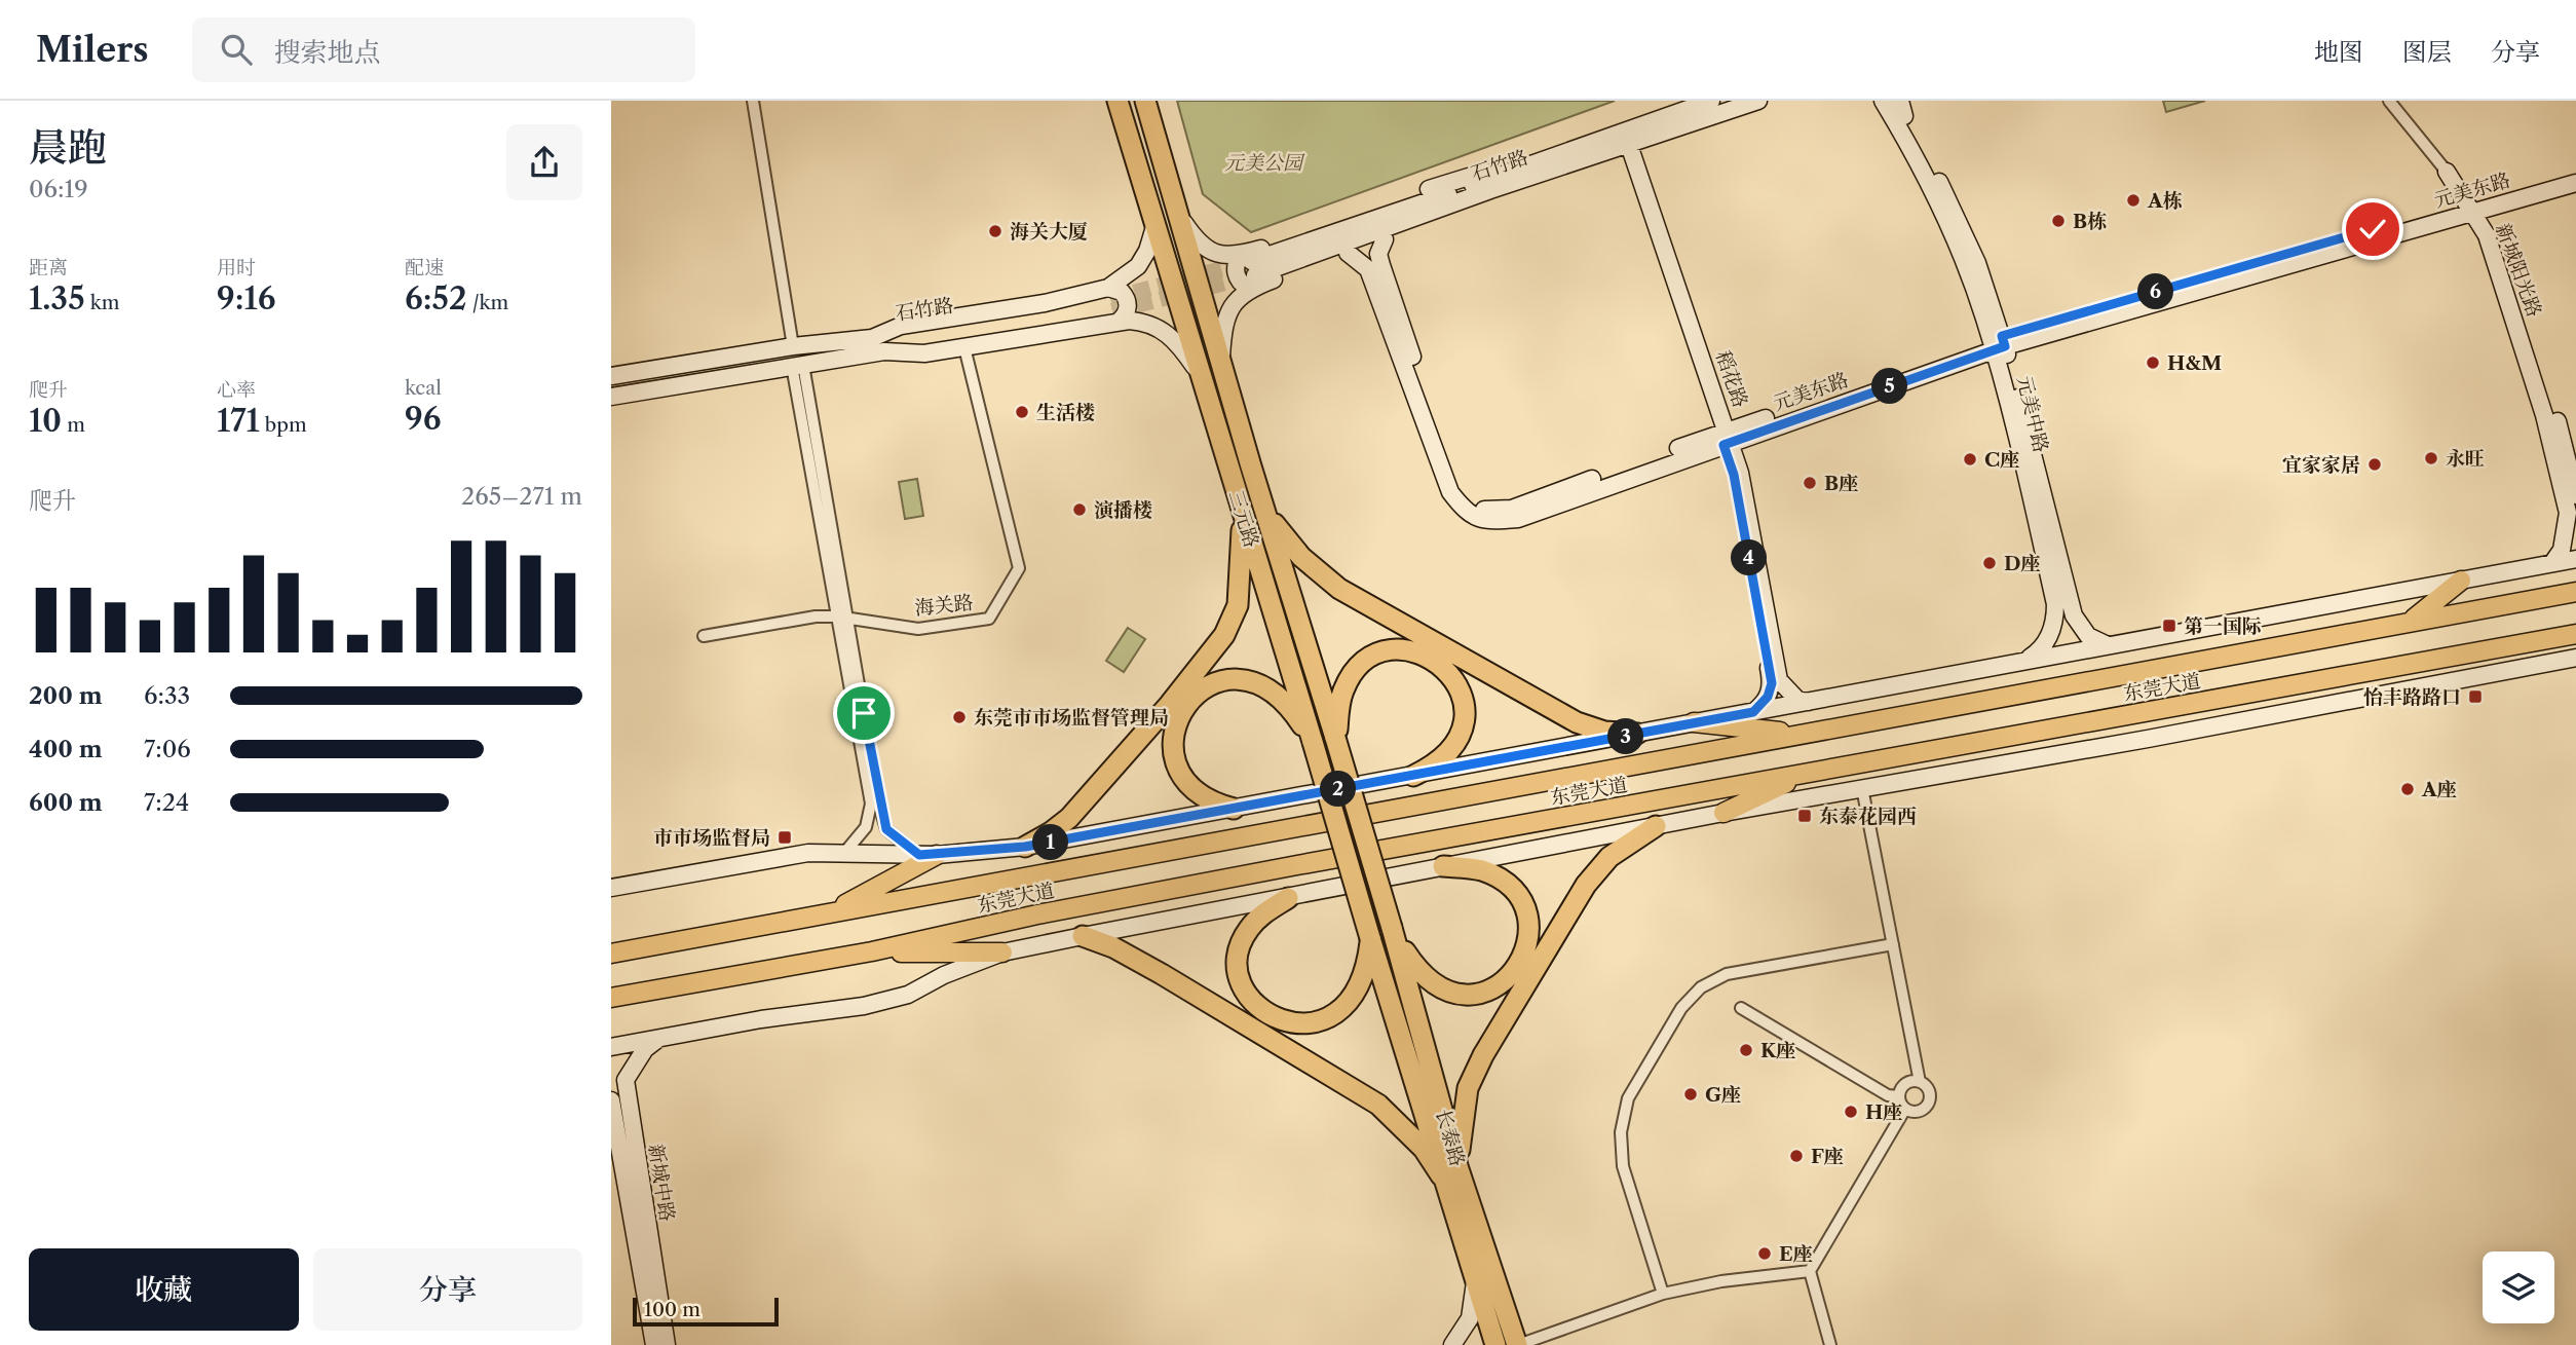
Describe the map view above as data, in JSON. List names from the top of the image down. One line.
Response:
{"streets":{"highway":["三元路","长泰路"],"main road":["东莞大道"],"street":["石竹路","元美东路","新城阳光路","稻花路","元美中路","海关路","新城中路"]},"crossings":[["石竹路","稻花路"],["元美东路","新城阳光路"],["元美东路","稻花路"],["元美东路","元美中路"],["三元路","长泰路"]],"parks":["元美公园"],"places":{"other":["A栋","B栋","海关大厦","H&M","生活楼","永旺","C座","宜家家居","B座","演播楼","D座","东莞市市场监督管理局","A座","K座","G座","H座","F座","E座"],"transit":["第一国际","怡丰路路口","东泰花园西","市市场监督局"]},"scale_bar":"100 m","page":{"header":"Milers","search":"搜索地点","nav":["地图","图层","分享"],"heading":["晨跑","06:19"],"stats":[["距离","1.35 km"],["用时","9:16"],["配速","6:52 /km"],["爬升","10 m"],["心率","171 bpm"],["kcal","96"]],"pins":["6","5","4","3","2","1"],"chart":["爬升","265–271 m"],"list":[{"name":"200 m","note":"6:33"},{"name":"400 m","note":"7:06"},{"name":"600 m","note":"7:24"}],"buttons":["收藏","分享"],"scale":"100 m"}}
